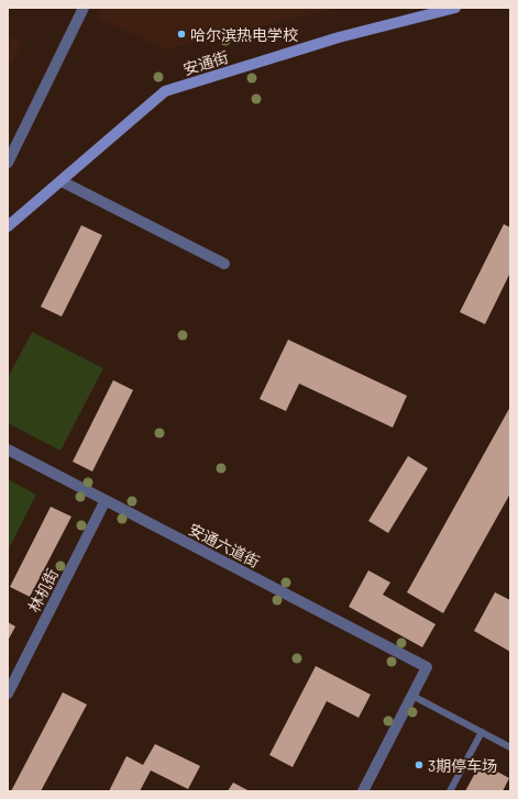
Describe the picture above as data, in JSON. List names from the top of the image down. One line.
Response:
{"streets":{"main road":["安通街"],"street":["安通六道街","林机街"]},"crossings":[["安通六道街","林机街"]],"places":["哈尔滨热电学校","3期停车场"]}
